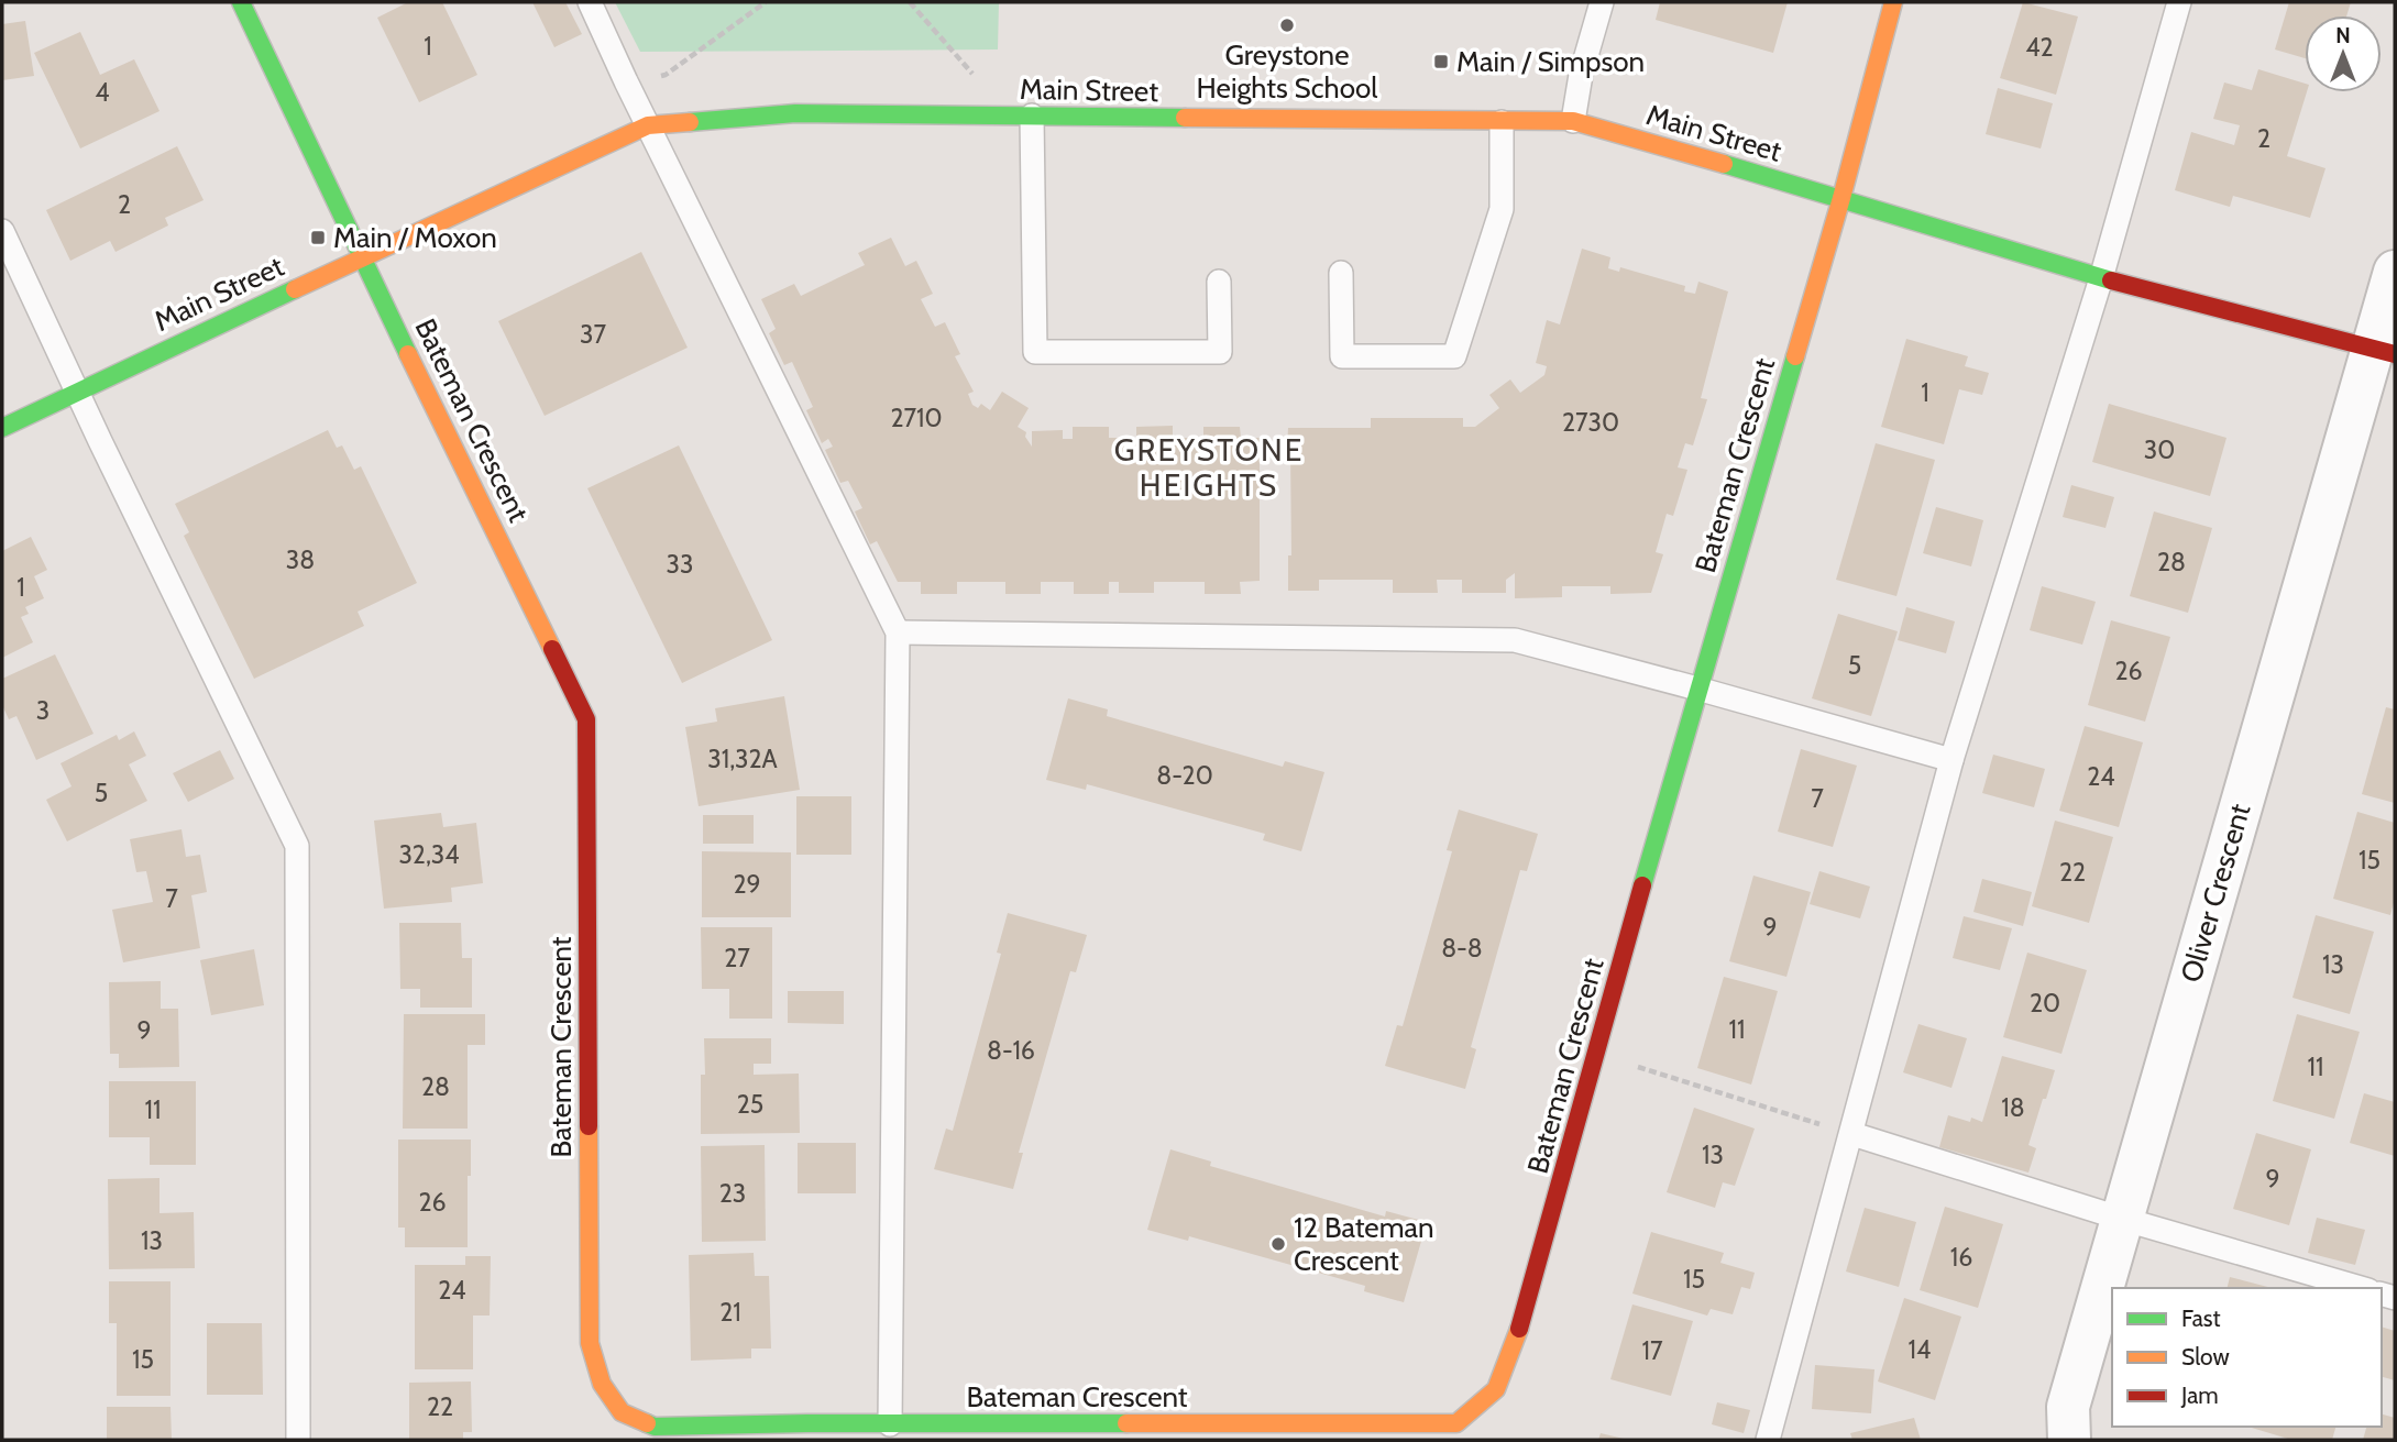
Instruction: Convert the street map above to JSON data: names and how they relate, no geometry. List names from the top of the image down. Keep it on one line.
{"streets":{"street":["Main Street","Bateman Crescent","Oliver Crescent"]},"crossings":[["Main Street","Bateman Crescent"],["Main Street","Oliver Crescent"]],"districts":["GREYSTONE HEIGHTS"],"places":{"other":["Greystone Heights School","12 Bateman Crescent"],"transit":["Main / Simpson","Main / Moxon"]},"house_numbers":["1","42","4","2","2","37","1","2710","2730","30","38","28","33","1","5","26","3","31,32A","8-20","24","5","7","32,34","15","22","29","7","9","8-8","27","13","20","11","9","8-16","11","28","25","18","11","13","9","23","26","13","16","15","24","21","14","17","15","22"],"legend":["Fast","Slow","Jam"],"north":"top"}
